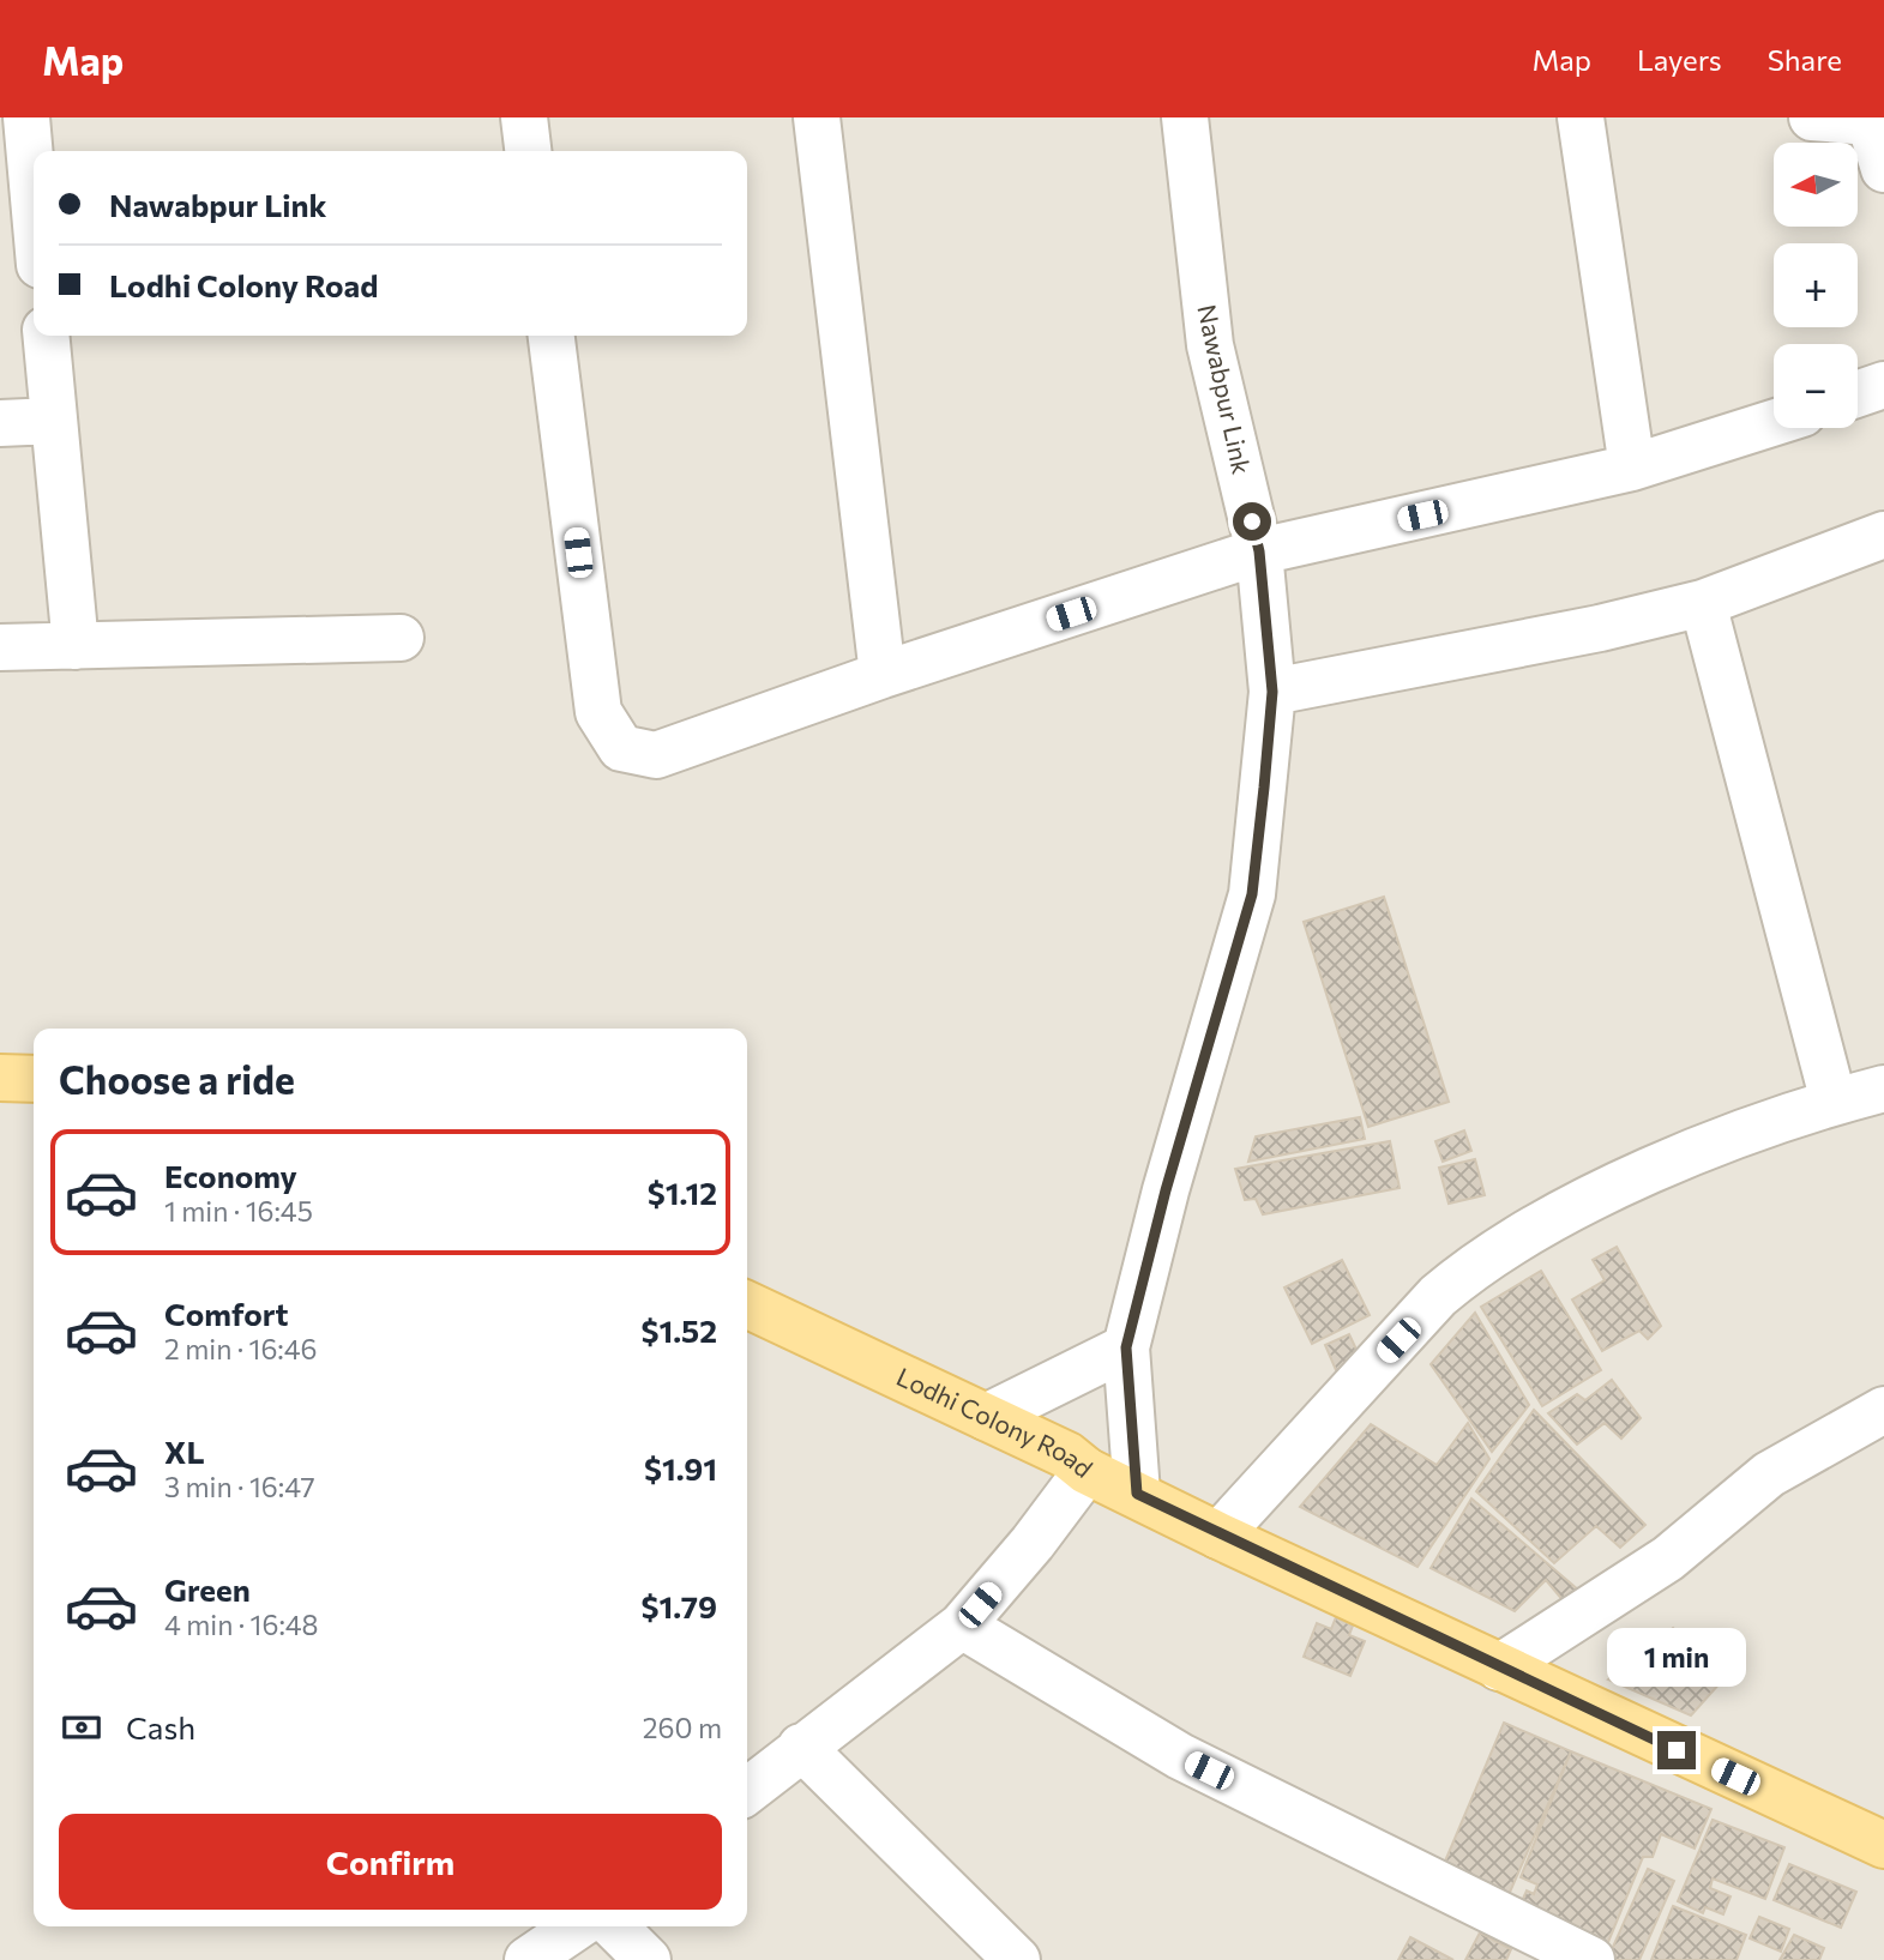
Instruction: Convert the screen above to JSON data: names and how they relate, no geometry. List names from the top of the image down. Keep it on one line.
{"streets":{"main road":["Lodhi Colony Road"],"street":["Nawabpur Link"]},"crossings":[["Nawabpur Link","Lodhi Colony Road"]],"north":"left","page":{"header":"Map","nav":["Map","Layers","Share"],"map_buttons":["+","−"],"banner":["Nawabpur Link","Lodhi Colony Road"],"heading":"Choose a ride","list":[{"name":"Economy","note":"1 min · 16:45","value":"$1.12"},{"name":"Comfort","note":"2 min · 16:46","value":"$1.52"},{"name":"XL","note":"3 min · 16:47","value":"$1.91"},{"name":"Green","note":"4 min · 16:48","value":"$1.79"}],"bubble":"1 min","pay":["Cash","260 m"],"buttons":"Confirm"}}
